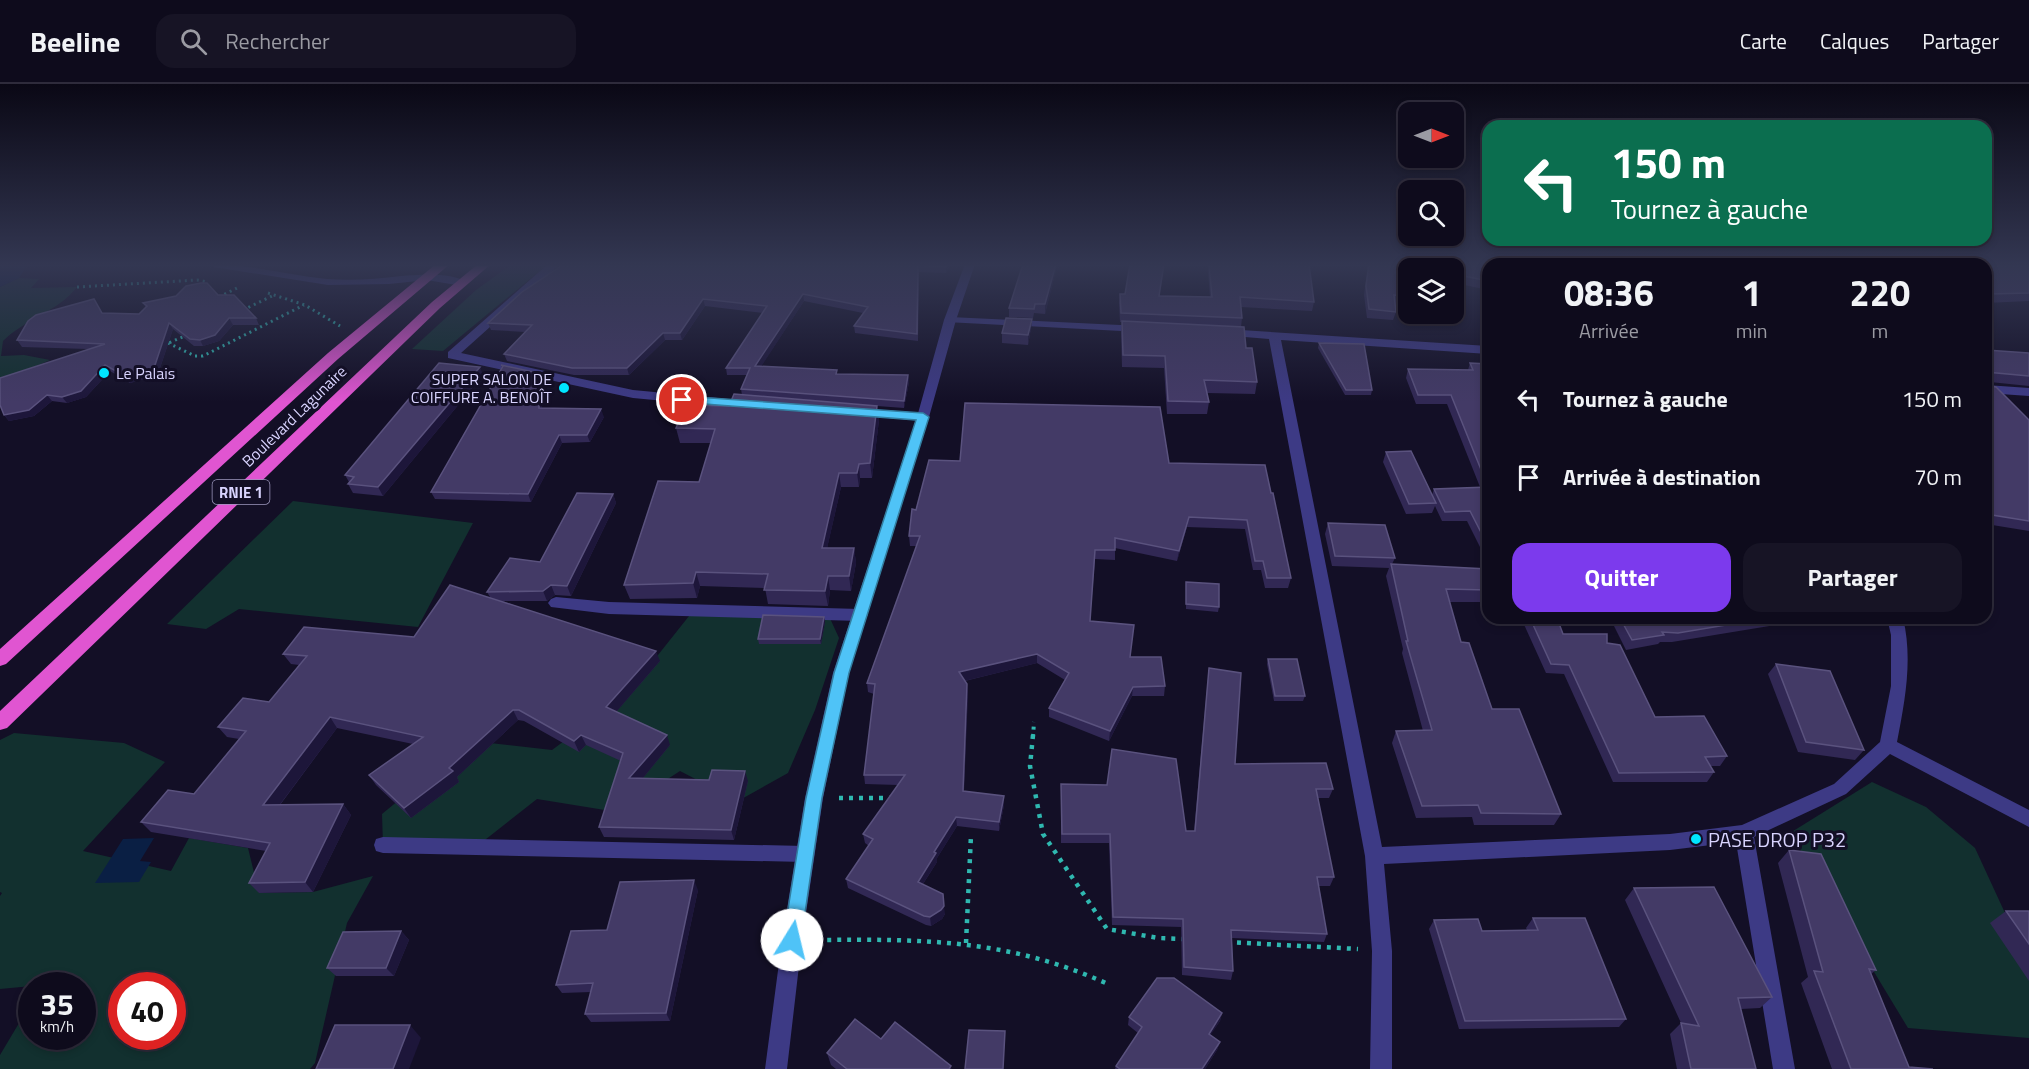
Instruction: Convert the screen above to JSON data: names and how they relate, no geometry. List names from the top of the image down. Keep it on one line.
{"streets":{"highway":["Boulevard Lagunaire","RNIE 1"]},"places":["Le Palais","SUPER SALON DE COIFFURE A. BENOÎT","PASE DROP P32"],"north":"right","page":{"header":"Beeline","search":"Rechercher","nav":["Carte","Calques","Partager"],"turn":["150 m","Tournez à gauche"],"eta":["08:36","Arrivée","1","min","220","m"],"list":[{"name":"Tournez à gauche","value":"150 m"},{"name":"Arrivée à destination","value":"70 m"}],"buttons":["Quitter","Partager"],"speed":"35 km/h","limit":"40"}}
